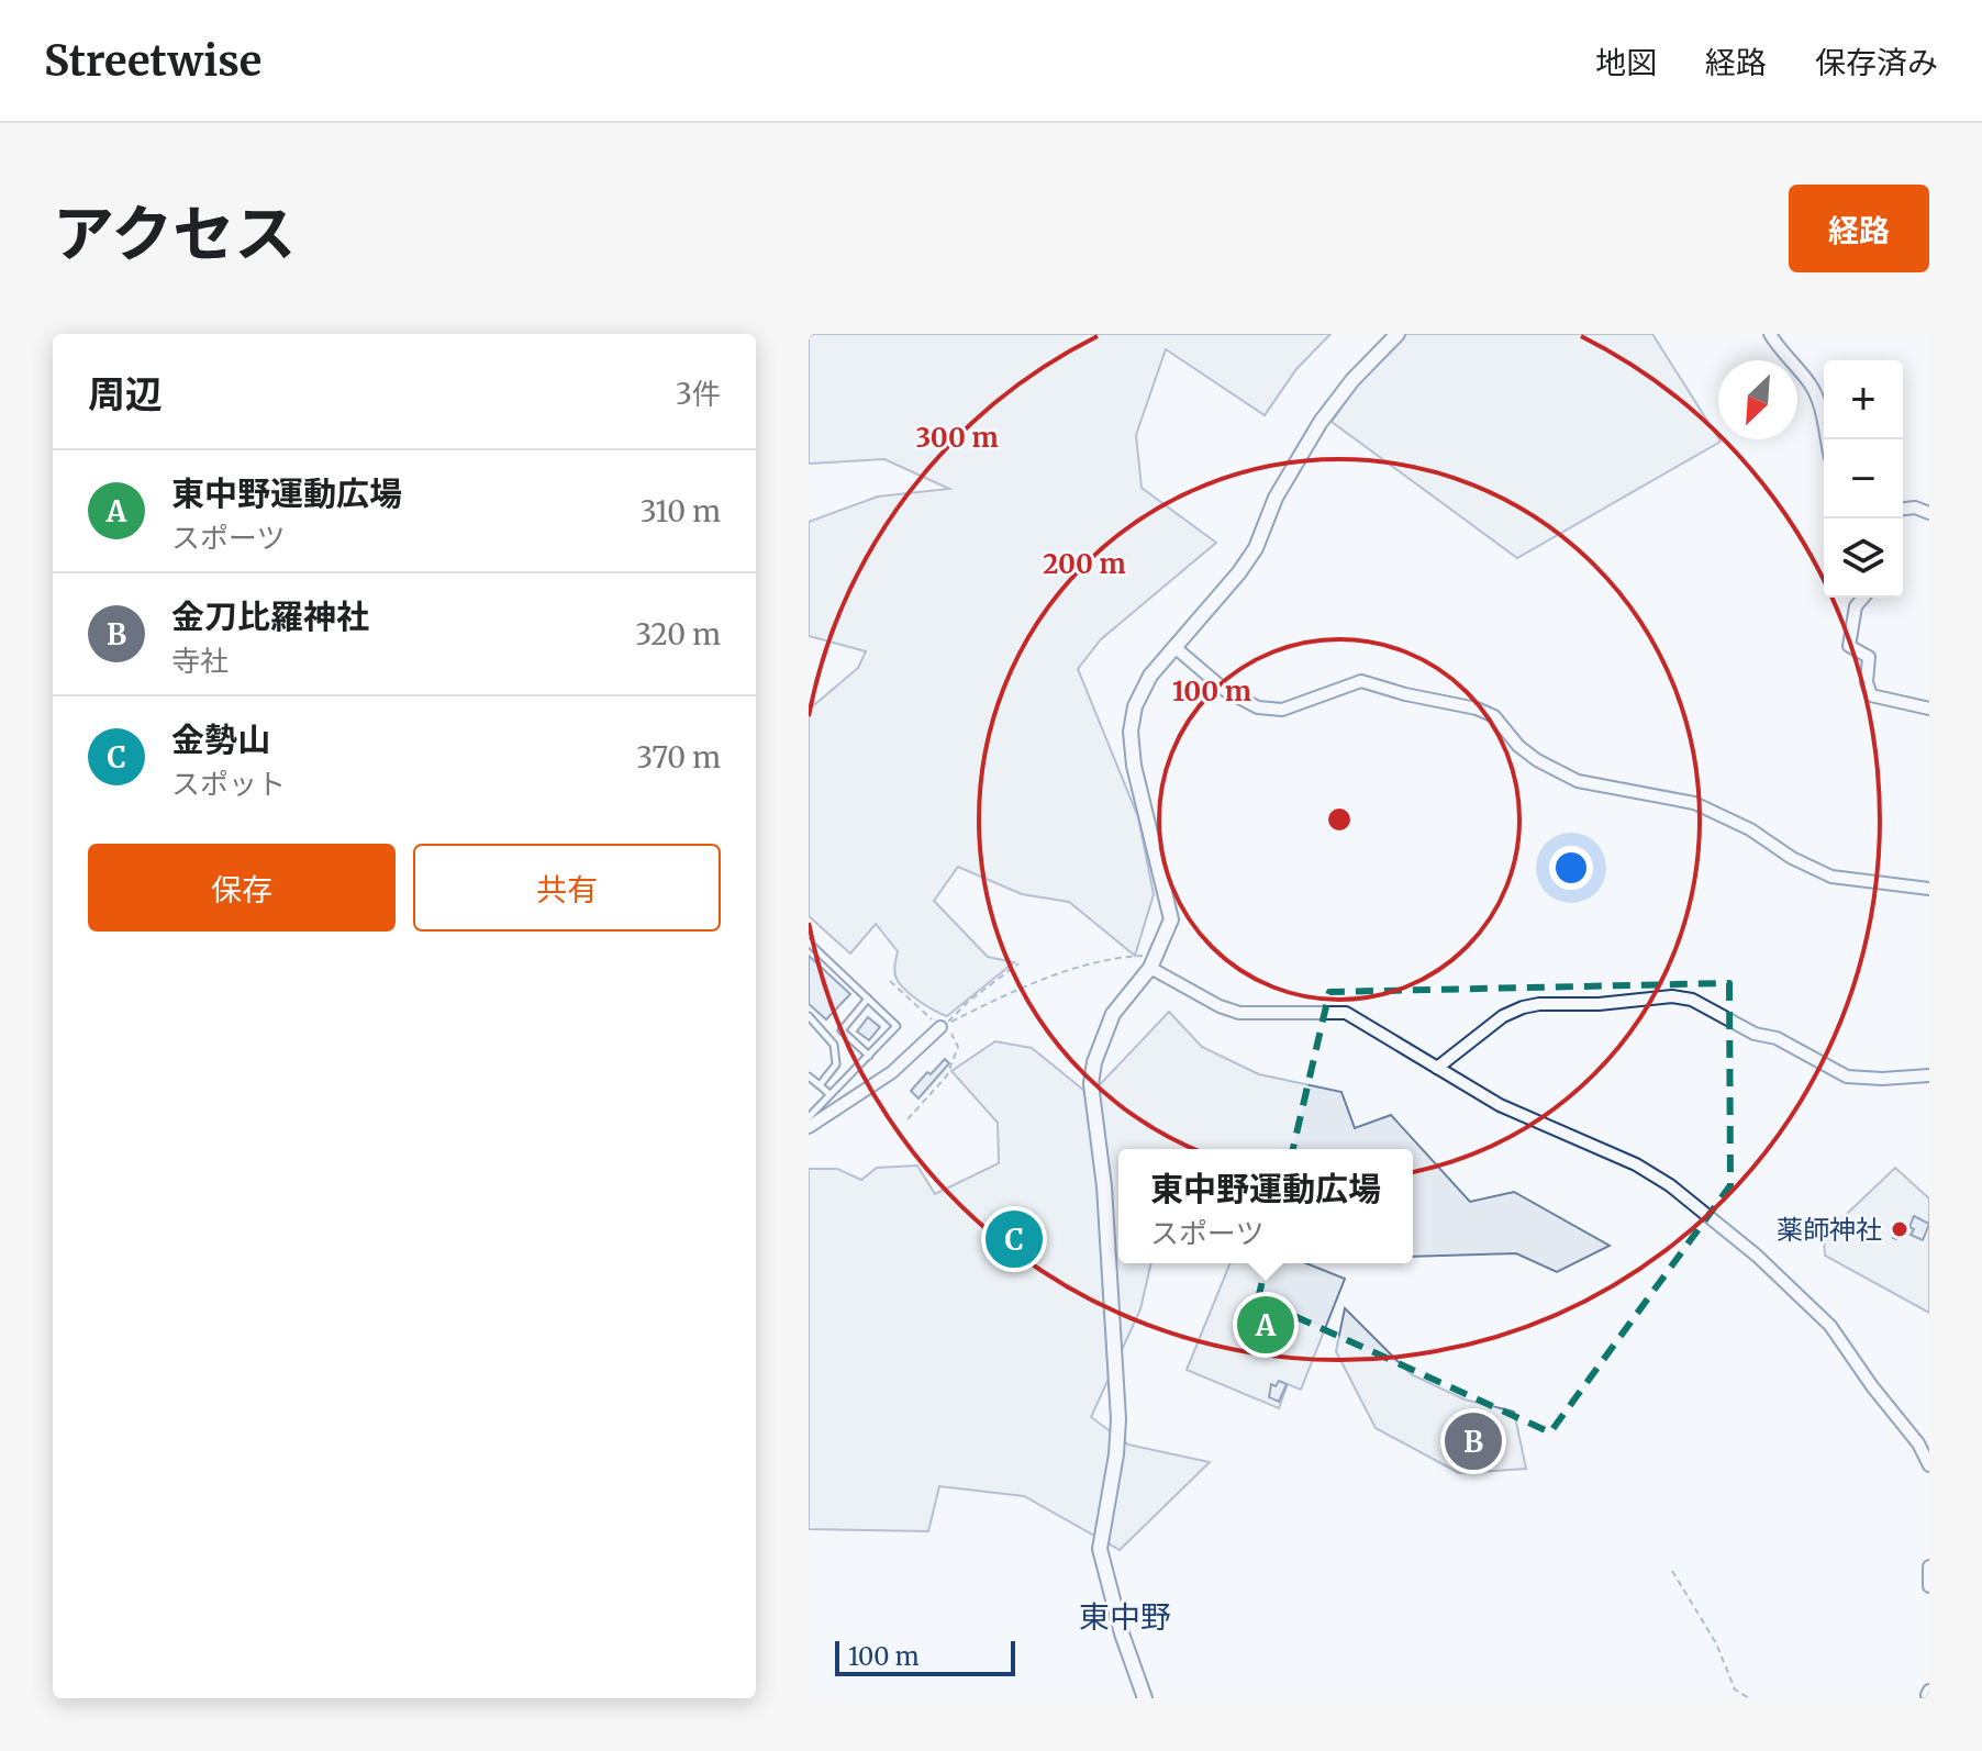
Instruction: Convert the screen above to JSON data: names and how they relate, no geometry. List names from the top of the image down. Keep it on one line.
{"districts":["東中野"],"places":["薬師神社"],"scale_bar":"100 m","north":"bottom left","page":{"header":"Streetwise","nav":["地図","経路","保存済み"],"title":"アクセス","buttons":["経路",["保存","共有"]],"heading":["周辺","3件"],"map_buttons":["+","−"],"list":[{"mark":"A","name":"東中野運動広場","note":"スポーツ","value":"310 m"},{"mark":"B","name":"金刀比羅神社","note":"寺社","value":"320 m"},{"mark":"C","name":"金勢山","note":"スポット","value":"370 m"}],"popup":["東中野運動広場","スポーツ"],"pins":["C","A","B"],"scale":"100 m"},"rings":["300 m","200 m","100 m"]}
